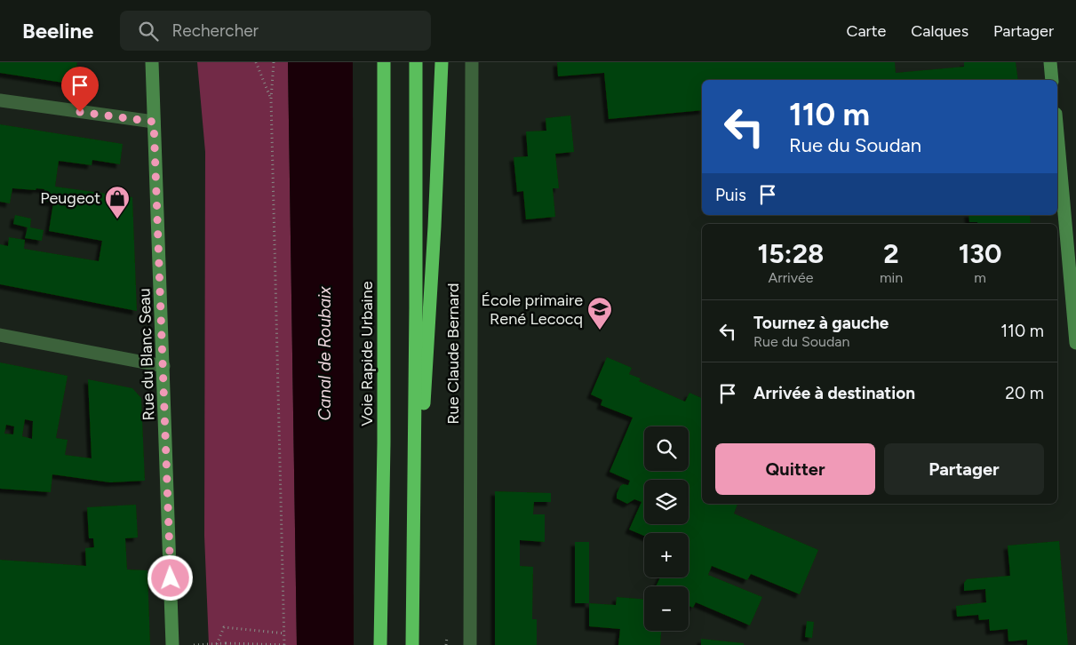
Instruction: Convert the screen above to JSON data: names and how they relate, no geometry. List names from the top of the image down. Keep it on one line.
{"streets":{"highway":["Voie Rapide Urbaine"],"street":["Rue Claude Bernard","Rue du Blanc Seau"]},"water":["Canal de Roubaix"],"places":{"shop":["Peugeot"],"school or university":["École primaire René Lecocq"]},"page":{"header":"Beeline","search":"Rechercher","nav":["Carte","Calques","Partager"],"turn":["110 m","Rue du Soudan"],"then":"Puis","eta":["15:28","Arrivée","2","min","130","m"],"list":[{"name":"Tournez à gauche","note":"Rue du Soudan","value":"110 m"},{"name":"Arrivée à destination","value":"20 m"}],"map_buttons":["+","−"],"buttons":["Quitter","Partager"]}}
